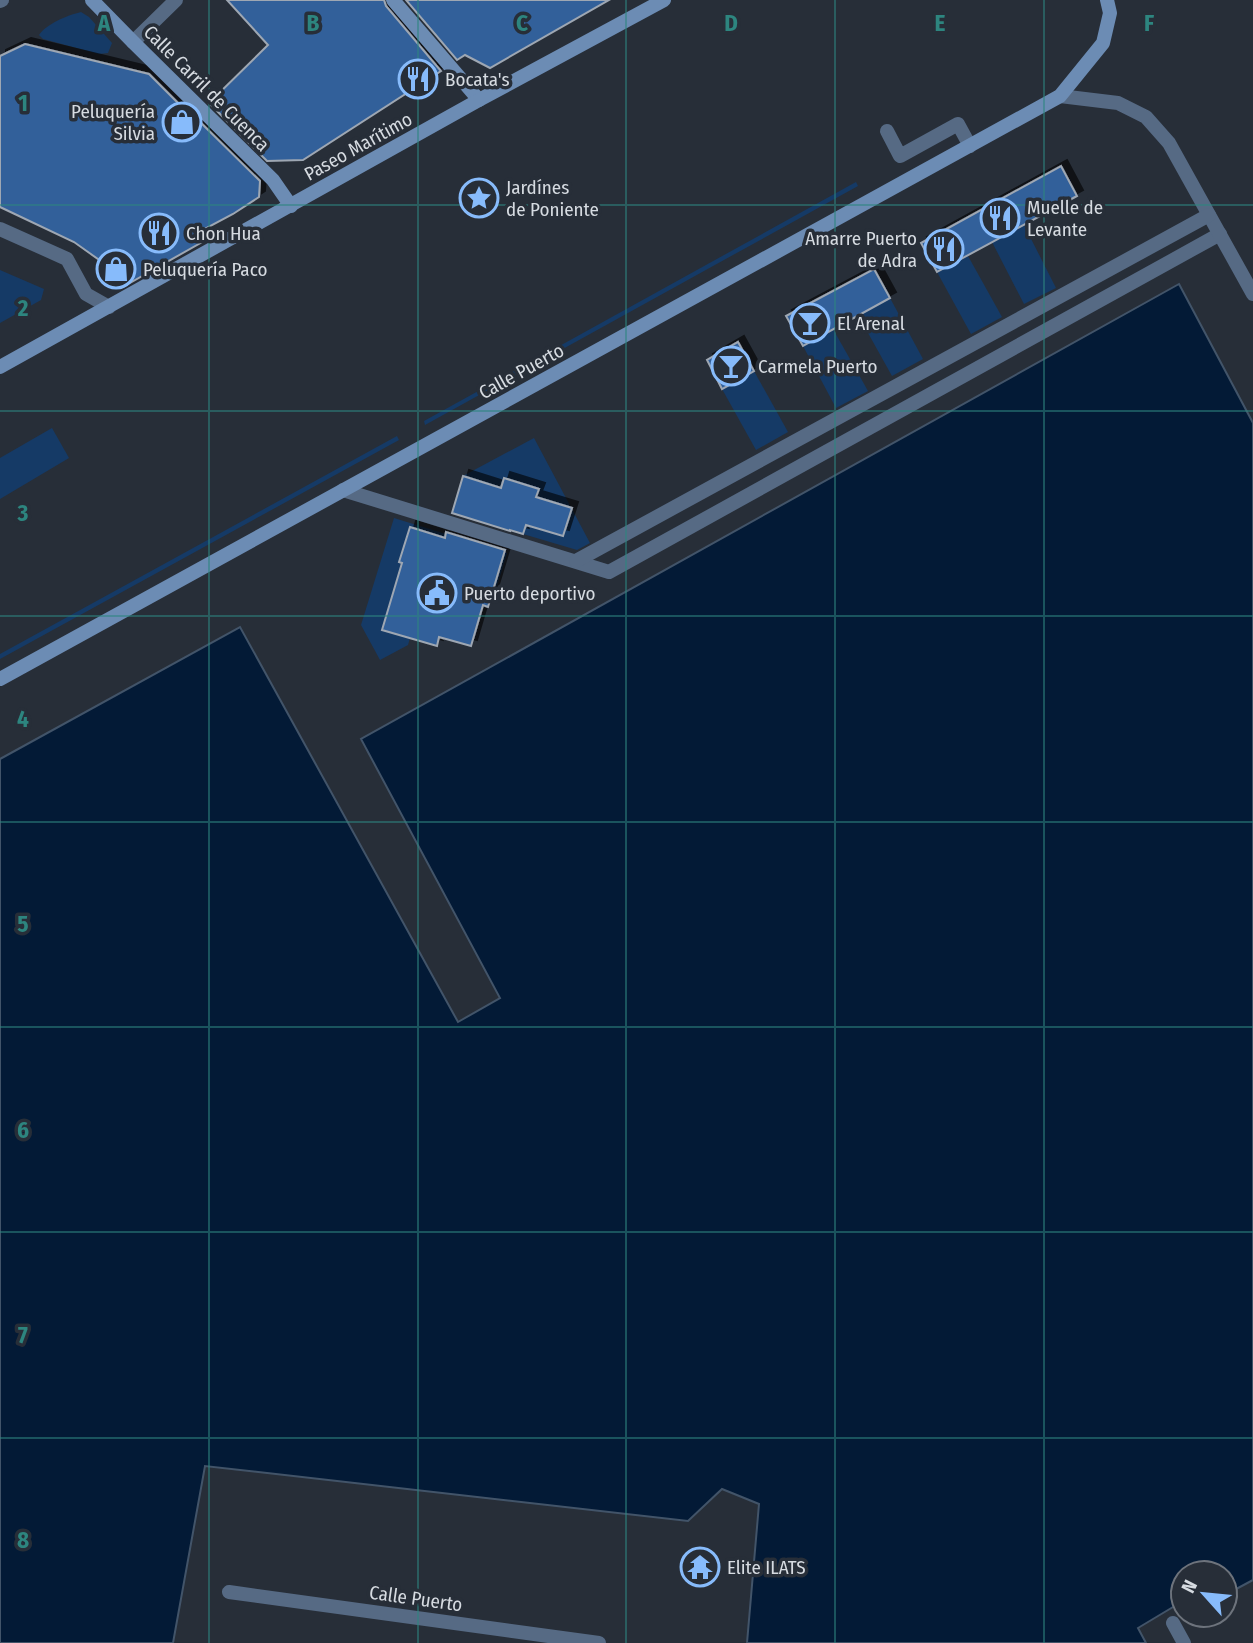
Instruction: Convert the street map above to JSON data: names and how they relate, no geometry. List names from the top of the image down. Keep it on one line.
{"streets":{"street":["Calle Carril de Cuenca","Paseo Marítimo","Calle Puerto"]},"crossings":[["Calle Carril de Cuenca","Paseo Marítimo"]],"places":{"restaurant":["Bocata's","Muelle de Levante","Chon Hua","Amarre Puerto de Adra"],"shop":["Peluquería Silvia","Peluquería Paco"],"place":["Jardínes de Poniente"],"bar":["El Arenal","Carmela Puerto"],"public building":["Puerto deportivo"],"temple":["Elite ILATS"]},"north":"top left","grid":{"columns":["A","B","C","D","E","F"],"rows":["1","2","3","4","5","6","7","8"]}}
